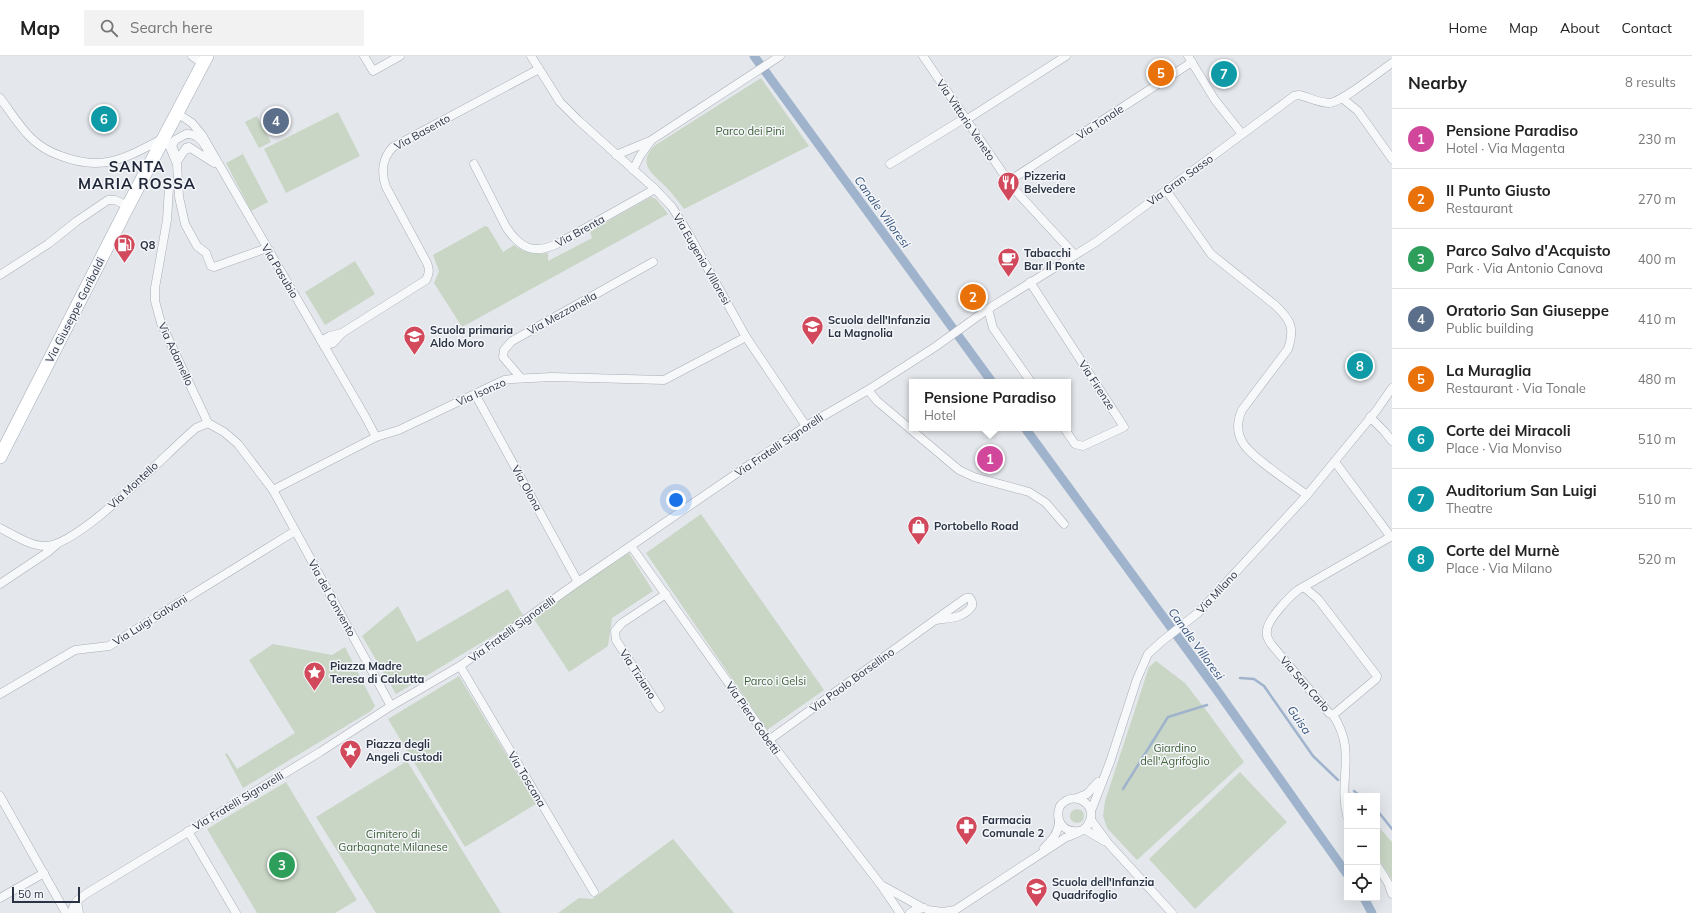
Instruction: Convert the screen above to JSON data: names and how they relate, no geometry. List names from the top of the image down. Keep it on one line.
{"streets":{"main road":["Via Giuseppe Garibaldi"],"street":["Via Vittorio Veneto","Via Tonale","Via Basento","Via Gran Sasso","Via Brenta","Via Eugenio Villoresi","Via Pasubio","Via Mezzanella","Via Adamello","Via Firenze","Via Isonzo","Via Fratelli Signorelli","Via Montello","Via Olona","Via Milano","Via del Convento","Via Luigi Galvani","Via Tiziano","Via Paolo Borsellino","Via San Carlo","Via Piero Gobetti","Via Toscana"]},"crossings":[["Via Vittorio Veneto","Via Tonale"],["Via Vittorio Veneto","Via Gran Sasso"],["Via Basento","Via Eugenio Villoresi"],["Via Basento","Via Pasubio"],["Via Gran Sasso","Via Firenze"],["Via Gran Sasso","Via Fratelli Signorelli"],["Via Brenta","Via Eugenio Villoresi"],["Via Eugenio Villoresi","Via Isonzo"],["Via Eugenio Villoresi","Via Fratelli Signorelli"],["Via Pasubio","Via Giuseppe Garibaldi"],["Via Pasubio","Via Isonzo"],["Via Mezzanella","Via Isonzo"],["Via Adamello","Via Montello"],["Via Isonzo","Via Olona"],["Via Isonzo","Via del Convento"],["Via Fratelli Signorelli","Via Olona"],["Via Fratelli Signorelli","Via del Convento"],["Via Fratelli Signorelli","Via Piero Gobetti"],["Via Fratelli Signorelli","Via Toscana"],["Via del Convento","Via Luigi Galvani"],["Via Tiziano","Via Piero Gobetti"],["Via Paolo Borsellino","Via Piero Gobetti"]],"districts":["SANTA MARIA ROSSA"],"water":["Canale Villoresi","Guisa"],"parks":["Parco dei Pini","Parco i Gelsi","Giardino dell'Agrifoglio","Cimitero di Garbagnate Milanese"],"places":{"restaurant":["Pizzeria Belvedere"],"fuel station":["Q8"],"cafe":["Tabacchi Bar Il Ponte"],"school or university":["Scuola dell'Infanzia La Magnolia","Scuola primaria Aldo Moro","Scuola dell'Infanzia Quadrifoglio"],"shop":["Portobello Road"],"place":["Piazza Madre Teresa di Calcutta","Piazza degli Angeli Custodi"],"pharmacy":["Farmacia Comunale 2"]},"scale_bar":"50 m","page":{"header":"Map","search":"Search here","nav":["Home","Map","About","Contact"],"heading":["Nearby","8 results"],"pins":["5","7","6","4","2","8","1","3"],"list":[{"mark":"1","name":"Pensione Paradiso","note":"Hotel · Via Magenta","value":"230 m"},{"mark":"2","name":"Il Punto Giusto","note":"Restaurant","value":"270 m"},{"mark":"3","name":"Parco Salvo d'Acquisto","note":"Park · Via Antonio Canova","value":"400 m"},{"mark":"4","name":"Oratorio San Giuseppe","note":"Public building","value":"410 m"},{"mark":"5","name":"La Muraglia","note":"Restaurant · Via Tonale","value":"480 m"},{"mark":"6","name":"Corte dei Miracoli","note":"Place · Via Monviso","value":"510 m"},{"mark":"7","name":"Auditorium San Luigi","note":"Theatre","value":"510 m"},{"mark":"8","name":"Corte del Murnè","note":"Place · Via Milano","value":"520 m"}],"popup":["Pensione Paradiso","Hotel"],"map_buttons":["+","−"],"scale":"50 m"}}
